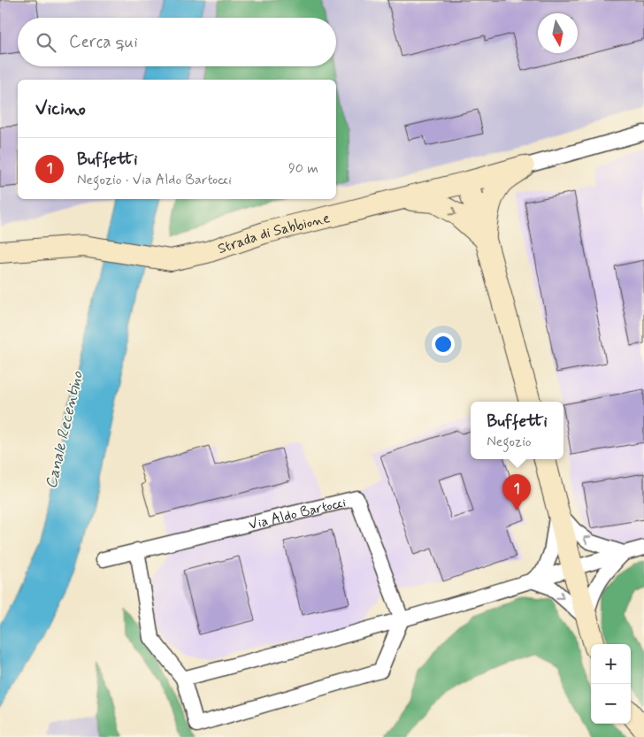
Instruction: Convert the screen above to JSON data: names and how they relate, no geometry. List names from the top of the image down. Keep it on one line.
{"streets":{"main road":["Strada di Sabbione"],"street":["Via Aldo Bartocci"]},"water":["Canale Recentino"],"north":"bottom","page":{"search":"Cerca qui","heading":"Vicino","list":[{"mark":"1","name":"Buffetti","note":"Negozio · Via Aldo Bartocci","value":"90 m"}],"popup":["Buffetti","Negozio"],"pins":"1","map_buttons":["+","−"]}}
